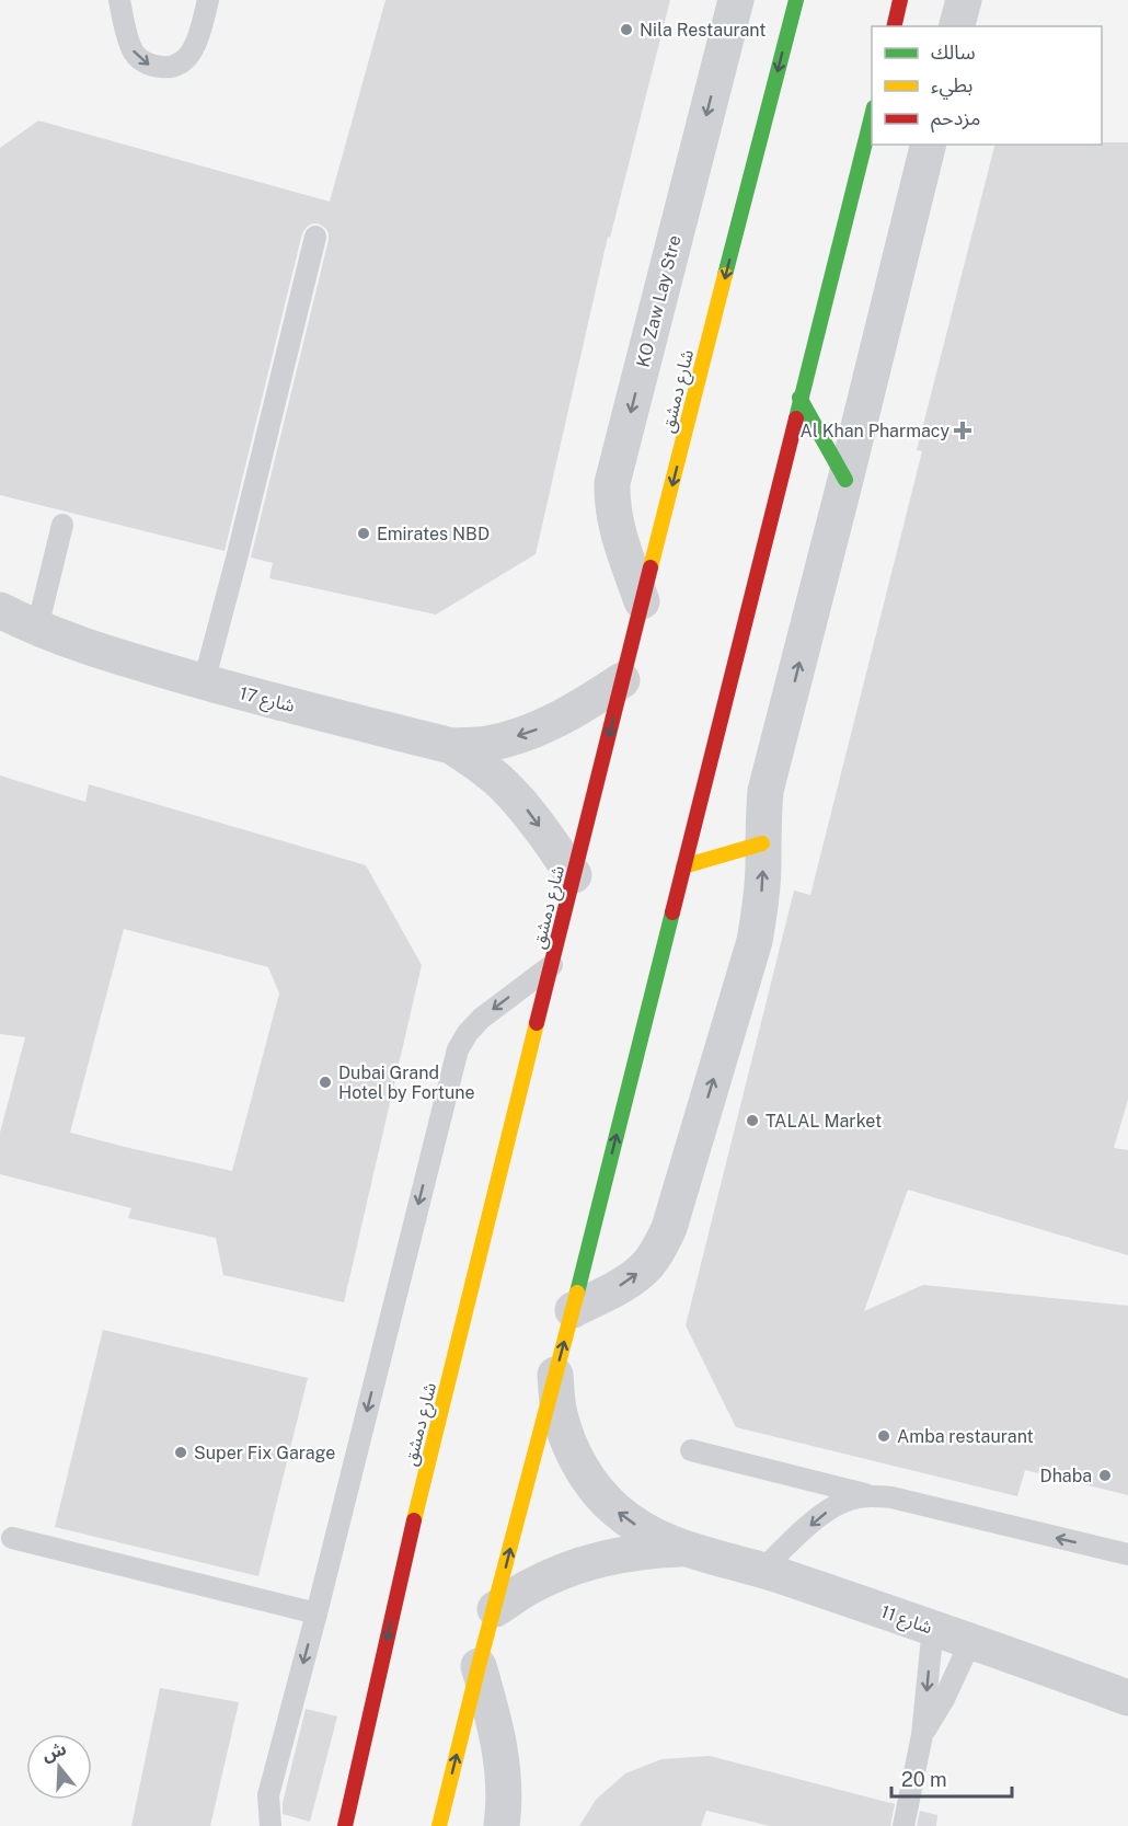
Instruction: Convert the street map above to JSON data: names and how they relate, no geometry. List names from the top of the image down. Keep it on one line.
{"streets":{"main road":["شارع دمشق"],"street":["KO Zaw Lay Stre","شارع 17","شارع 11"]},"crossings":[["KO Zaw Lay Stre","شارع دمشق"],["شارع دمشق","شارع 17"]],"places":{"other":["Nila Restaurant","Emirates NBD","Dubai Grand Hotel by Fortune","TALAL Market","Amba restaurant","Super Fix Garage","Dhaba"],"health":["Al Khan Pharmacy"]},"legend":["سالك","بطيء","مزدحم"],"scale_bar":"20 m","north":"top"}
